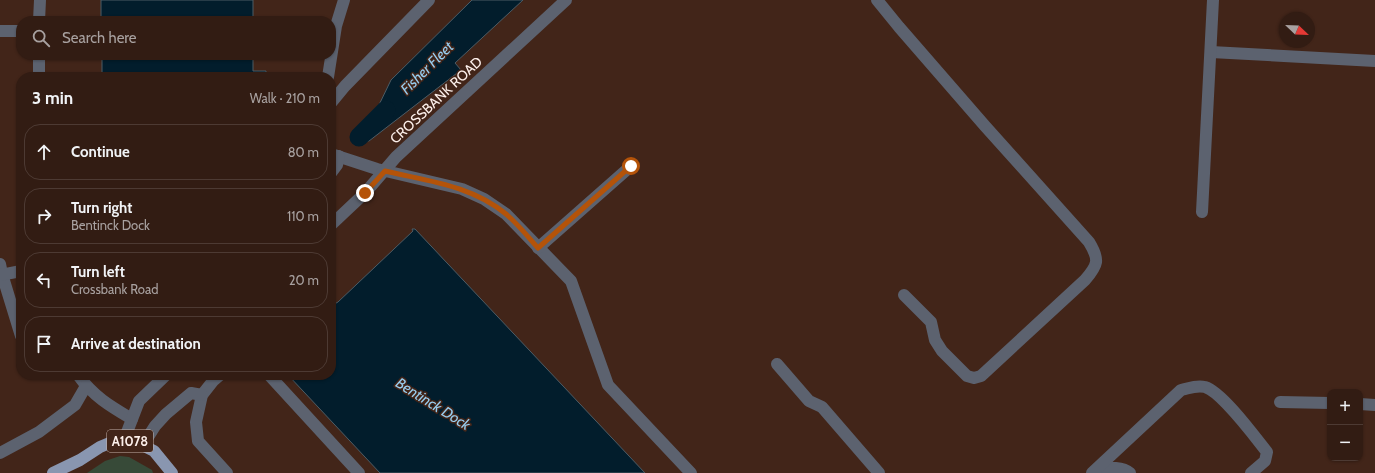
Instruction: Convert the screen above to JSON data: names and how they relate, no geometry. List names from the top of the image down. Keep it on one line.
{"streets":{"main road":["A1078"],"street":["CROSSBANK ROAD"]},"water":["Fisher Fleet","Bentinck Dock"],"north":"bottom right","page":{"search":"Search here","heading":["3 min","Walk · 210 m"],"list":[["Continue","80 m"],["Turn right","Bentinck Dock","110 m"],["Turn left","Crossbank Road","20 m"],"Arrive at destination"],"map_buttons":["+","−"]}}
